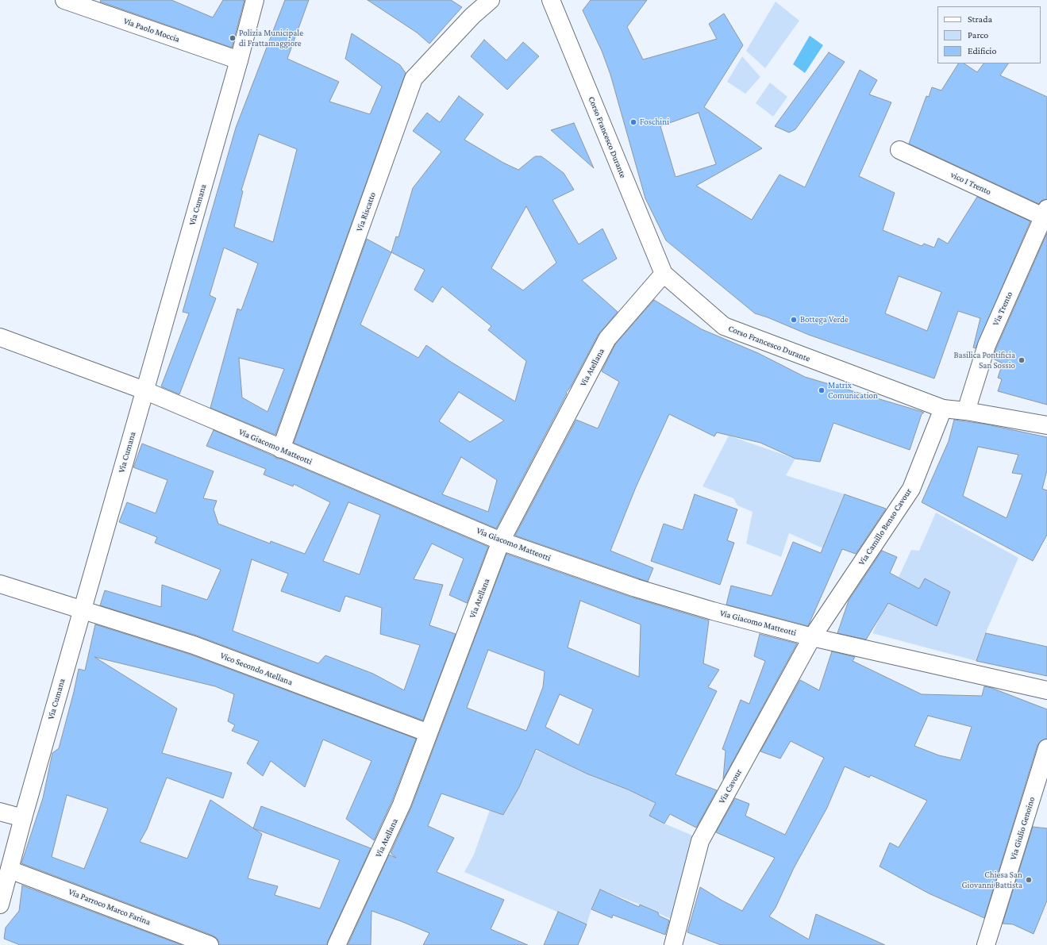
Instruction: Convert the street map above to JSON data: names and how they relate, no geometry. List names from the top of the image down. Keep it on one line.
{"streets":{"street":["Via Paolo Moccia","Corso Francesco Durante","vico I Trento","Via Cumana","Via Riscatto","Via Trento","Via Atellana","Via Giacomo Matteotti","Via Camillo Benso Cavour","Vico Secondo Atellana","Via Cavour","Via Giulio Genoino","Via Parroco Marco Farina"]},"crossings":[["Via Paolo Moccia","Via Cumana"],["Corso Francesco Durante","Via Trento"],["Corso Francesco Durante","Via Atellana"],["Corso Francesco Durante","Via Camillo Benso Cavour"],["vico I Trento","Via Trento"],["Via Cumana","Via Giacomo Matteotti"],["Via Cumana","Vico Secondo Atellana"],["Via Cumana","Via Parroco Marco Farina"],["Via Riscatto","Via Giacomo Matteotti"],["Via Atellana","Via Giacomo Matteotti"],["Via Atellana","Vico Secondo Atellana"],["Via Giacomo Matteotti","Via Camillo Benso Cavour"],["Via Giacomo Matteotti","Via Cavour"],["Via Camillo Benso Cavour","Via Cavour"]],"places":["Polizia Municipale di Frattamaggiore","Foschini","Bottega Verde","Basilica Pontificia San Sossio","Matrix Comunication","Chiesa San Giovanni Battista"],"legend":["Strada","Parco","Edificio"]}
